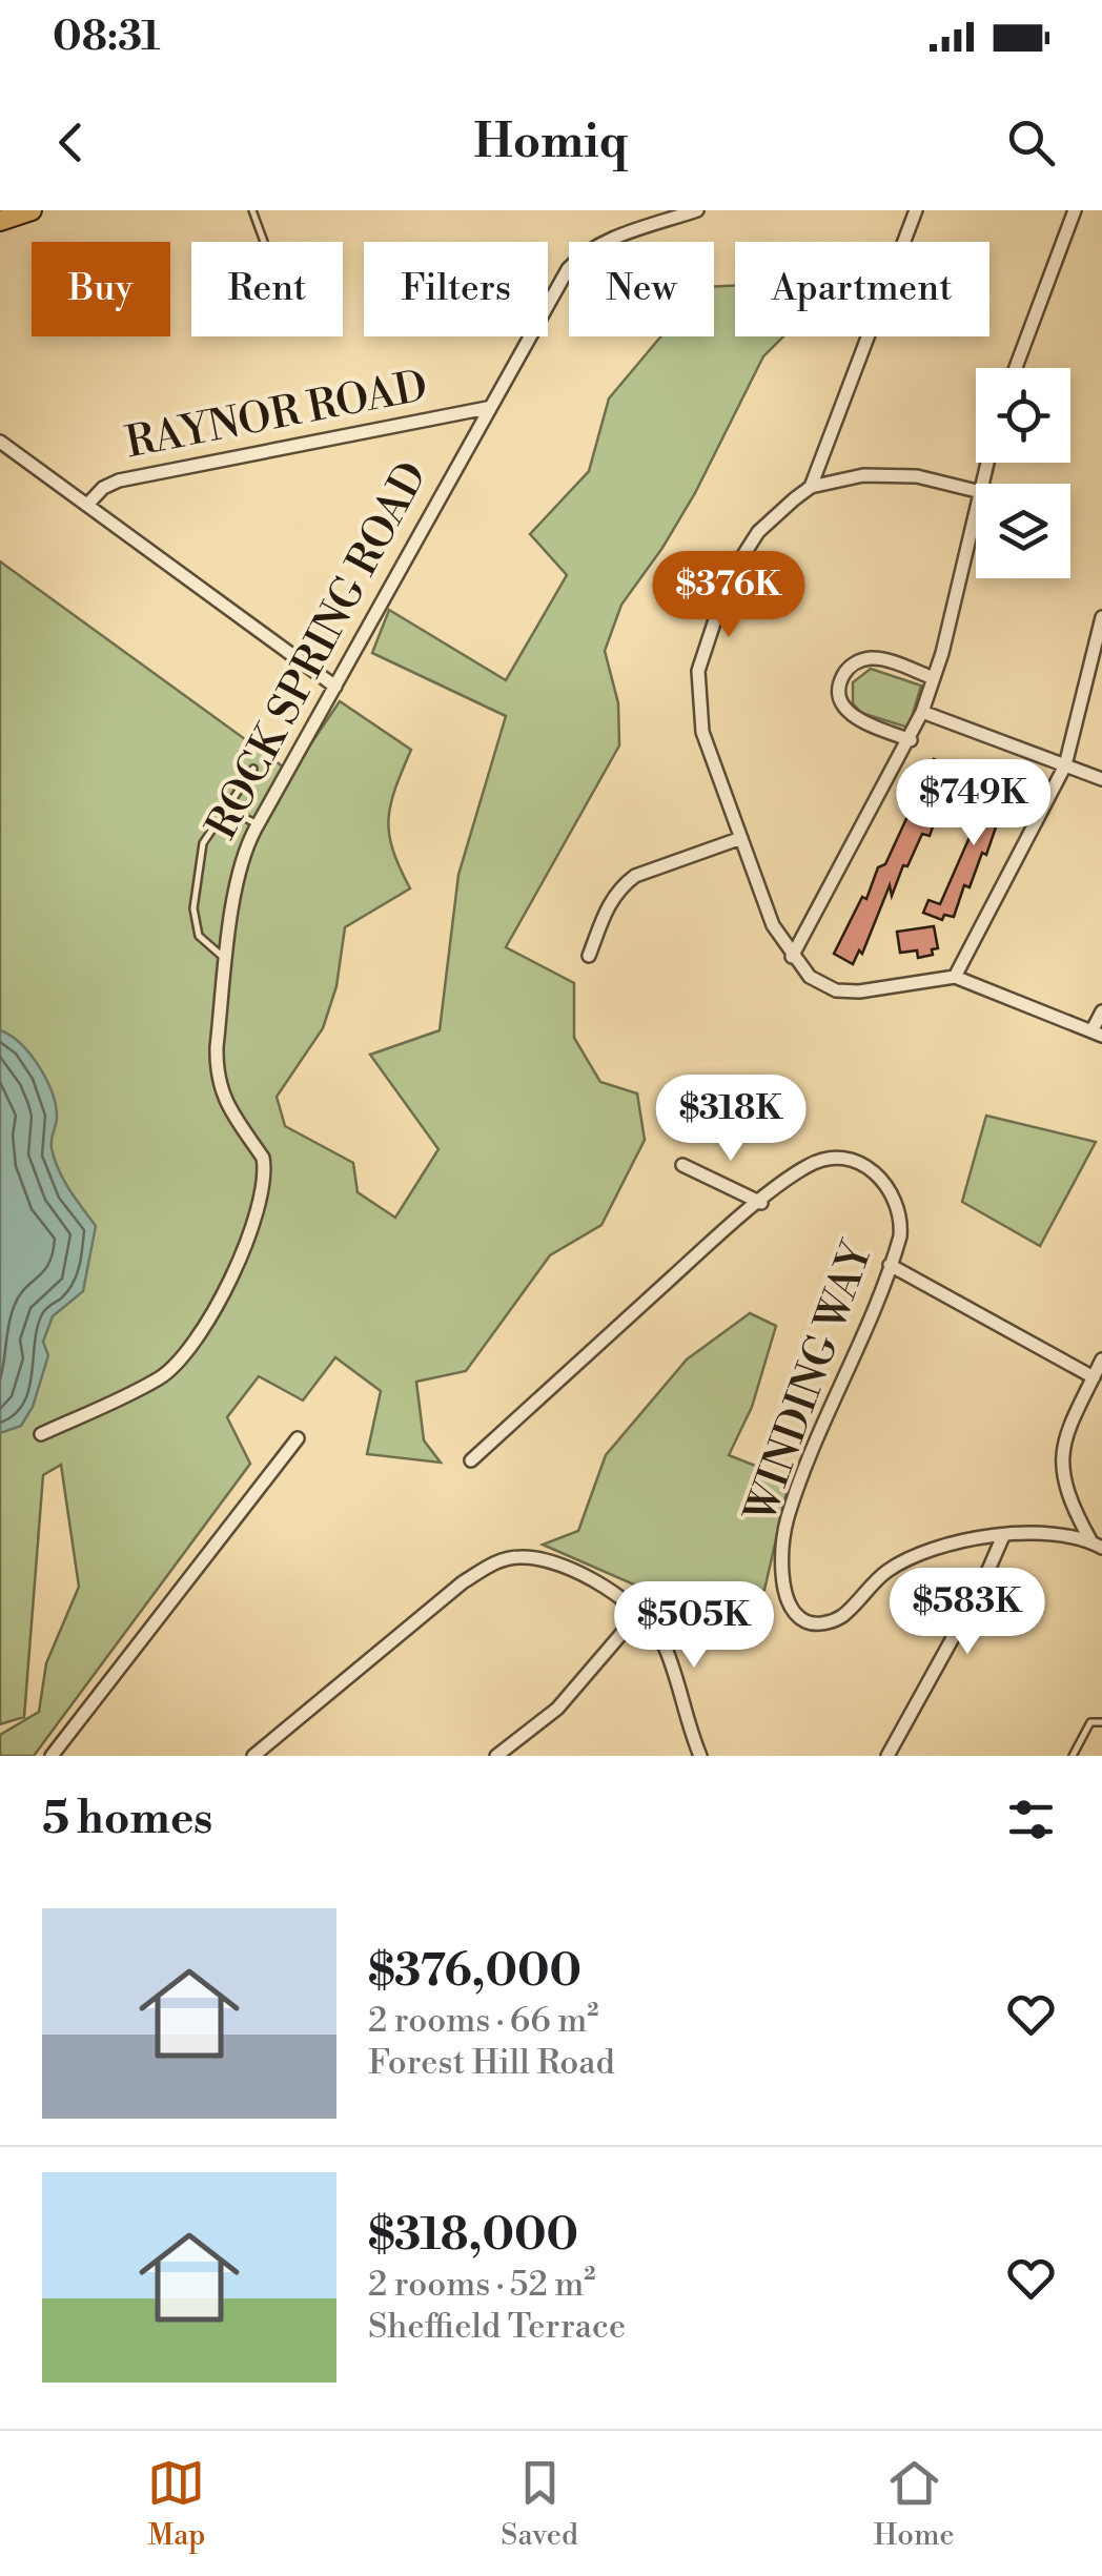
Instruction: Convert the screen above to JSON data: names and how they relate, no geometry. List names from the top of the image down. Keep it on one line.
{"streets":{"street":["RAYNOR ROAD","ROCK SPRING ROAD","WINDING WAY"]},"crossings":[["RAYNOR ROAD","ROCK SPRING ROAD"]],"page":{"status":"08:31","header":"Homiq","chip":["Buy","Rent","Filters","New","Apartment"],"price":["$376K","$749K","$318K","$583K","$505K"],"heading":"5 homes","list":[{"name":"$376,000","note":"2 rooms · 66 m² · Forest Hill Road"},{"name":"$318,000","note":"2 rooms · 52 m² · Sheffield Terrace"}],"tabs":["Map","Saved","Home"]}}
